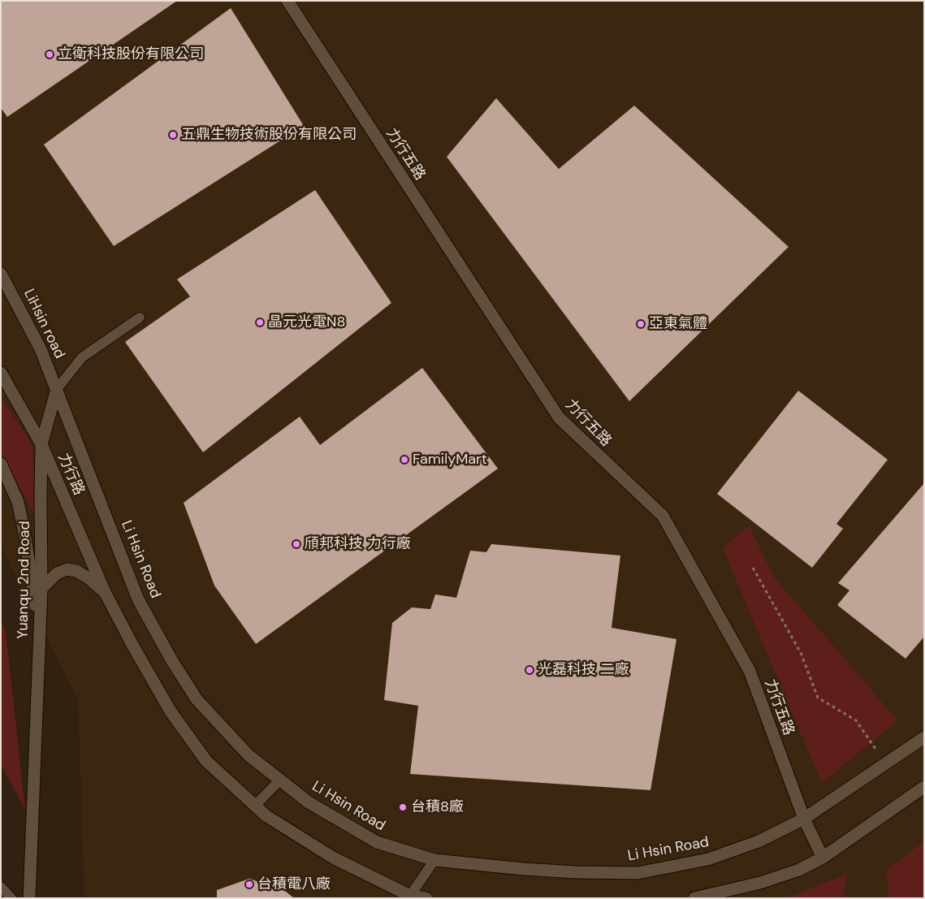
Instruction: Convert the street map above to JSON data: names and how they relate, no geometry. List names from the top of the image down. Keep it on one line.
{"streets":{"street":["力行五路","LiHsin road","力行路","Li Hsin Road","Yuanqu 2nd Road"]},"crossings":[["力行五路","Li Hsin Road"],["LiHsin road","Li Hsin Road"],["LiHsin road","Yuanqu 2nd Road"],["力行路","Yuanqu 2nd Road"],["Li Hsin Road","Yuanqu 2nd Road"]],"places":["立衛科技股份有限公司","五鼎生物技術股份有限公司","晶元光電N8","亞東氣體","FamilyMart","頎邦科技 力行廠","光磊科技 二廠","台積8廠","台積電八廠"]}
